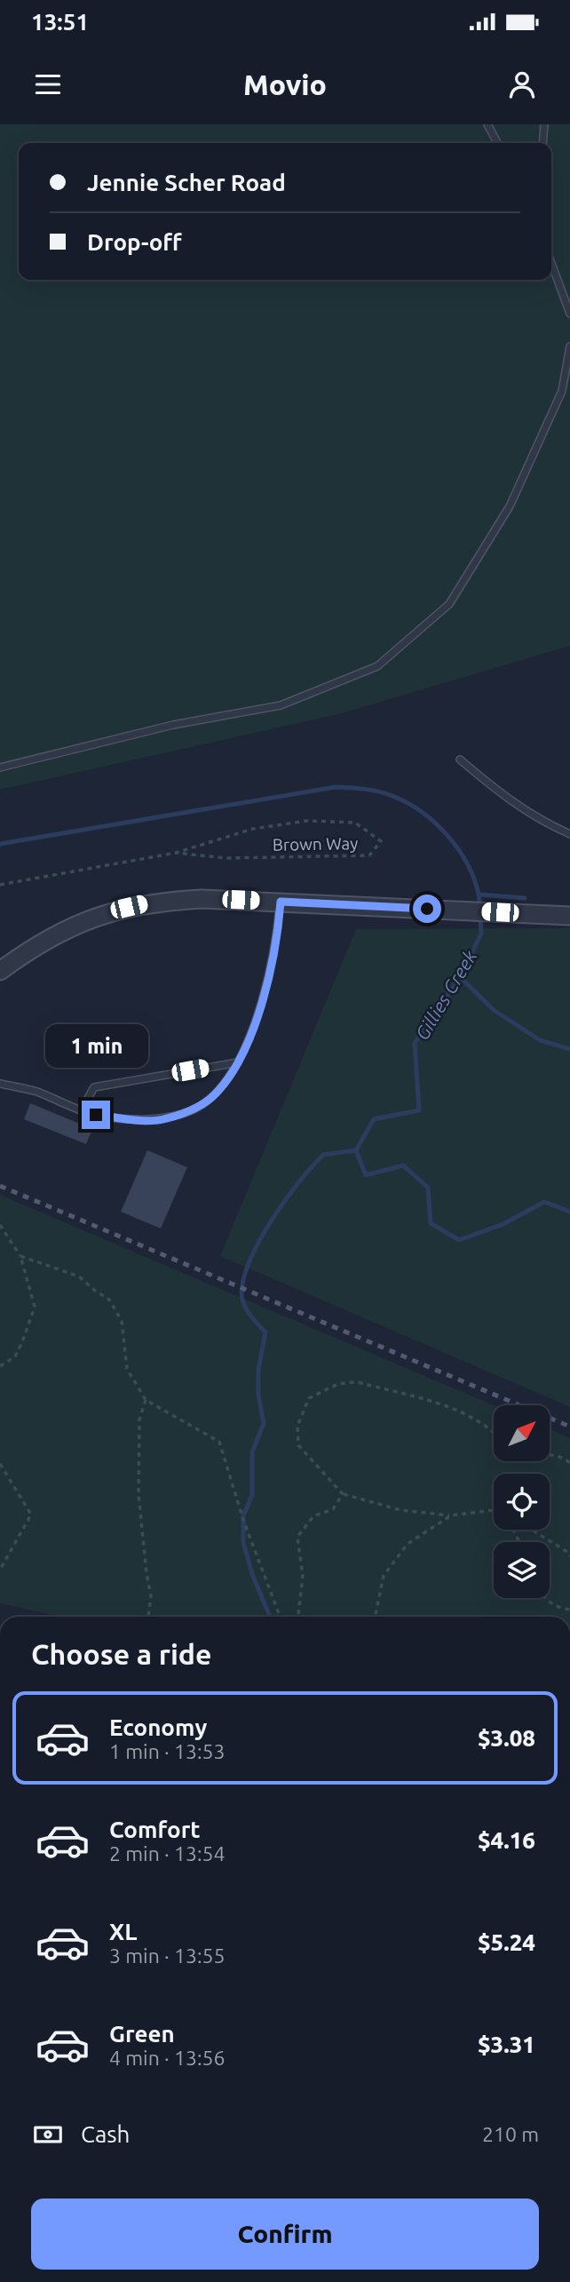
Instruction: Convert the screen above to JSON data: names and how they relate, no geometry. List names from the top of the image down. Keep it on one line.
{"streets":{"path":["Brown Way"]},"water":["Gillies Creek"],"north":"top right","page":{"status":"13:51","header":"Movio","banner":["Jennie Scher Road","Drop-off"],"bubble":"1 min","heading":"Choose a ride","list":[{"name":"Economy","note":"1 min · 13:53","value":"$3.08"},{"name":"Comfort","note":"2 min · 13:54","value":"$4.16"},{"name":"XL","note":"3 min · 13:55","value":"$5.24"},{"name":"Green","note":"4 min · 13:56","value":"$3.31"}],"pay":["Cash","210 m"],"buttons":"Confirm"}}
